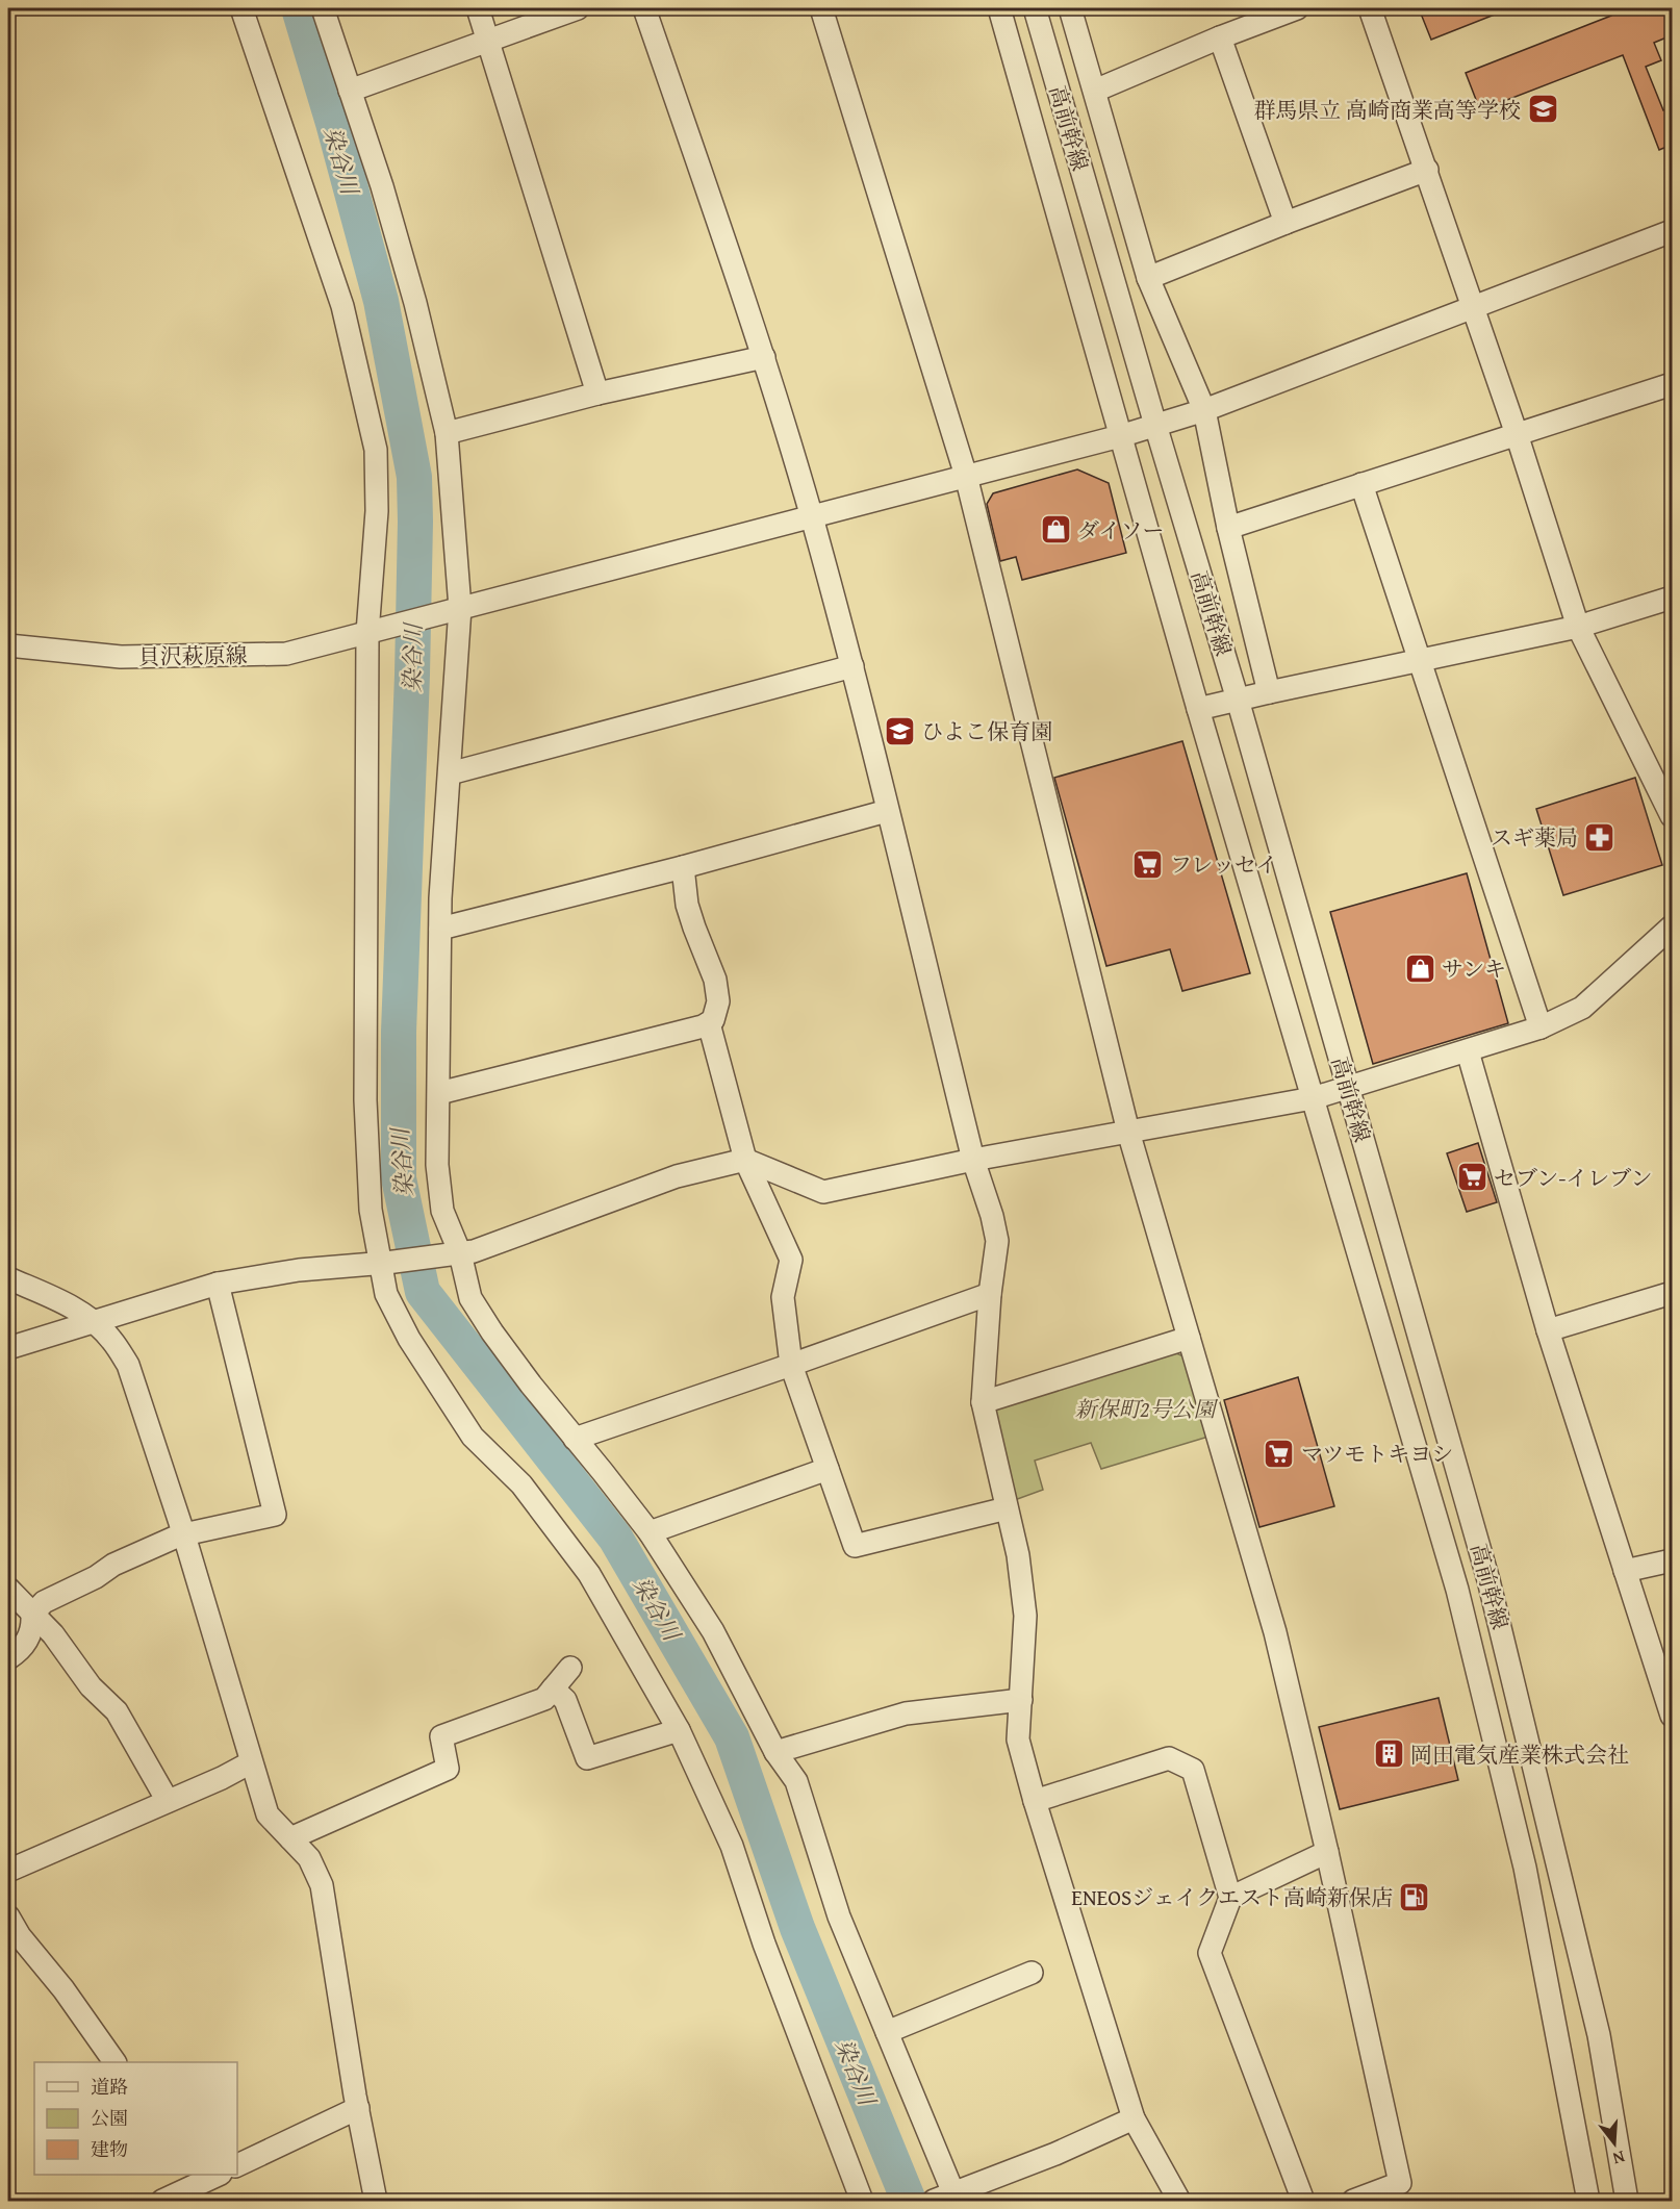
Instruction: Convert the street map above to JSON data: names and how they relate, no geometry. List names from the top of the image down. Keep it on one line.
{"streets":{"street":["高前幹線","貝沢萩原線"]},"crossings":[["高前幹線","貝沢萩原線"]],"water":["染谷川"],"parks":["新保町2号公園"],"places":{"school or university":["群馬県立 高崎商業高等学校","ひよこ保育園"],"shop":["ダイソー","サンキ"],"pharmacy":["スギ薬局"],"supermarket":["フレッセイ","セブン-イレブン","マツモトキヨシ"],"building":["岡田電気産業株式会社"],"fuel station":["ENEOSジェイクエスト高崎新保店"]},"legend":["道路","公園","建物"],"north":"bottom"}
